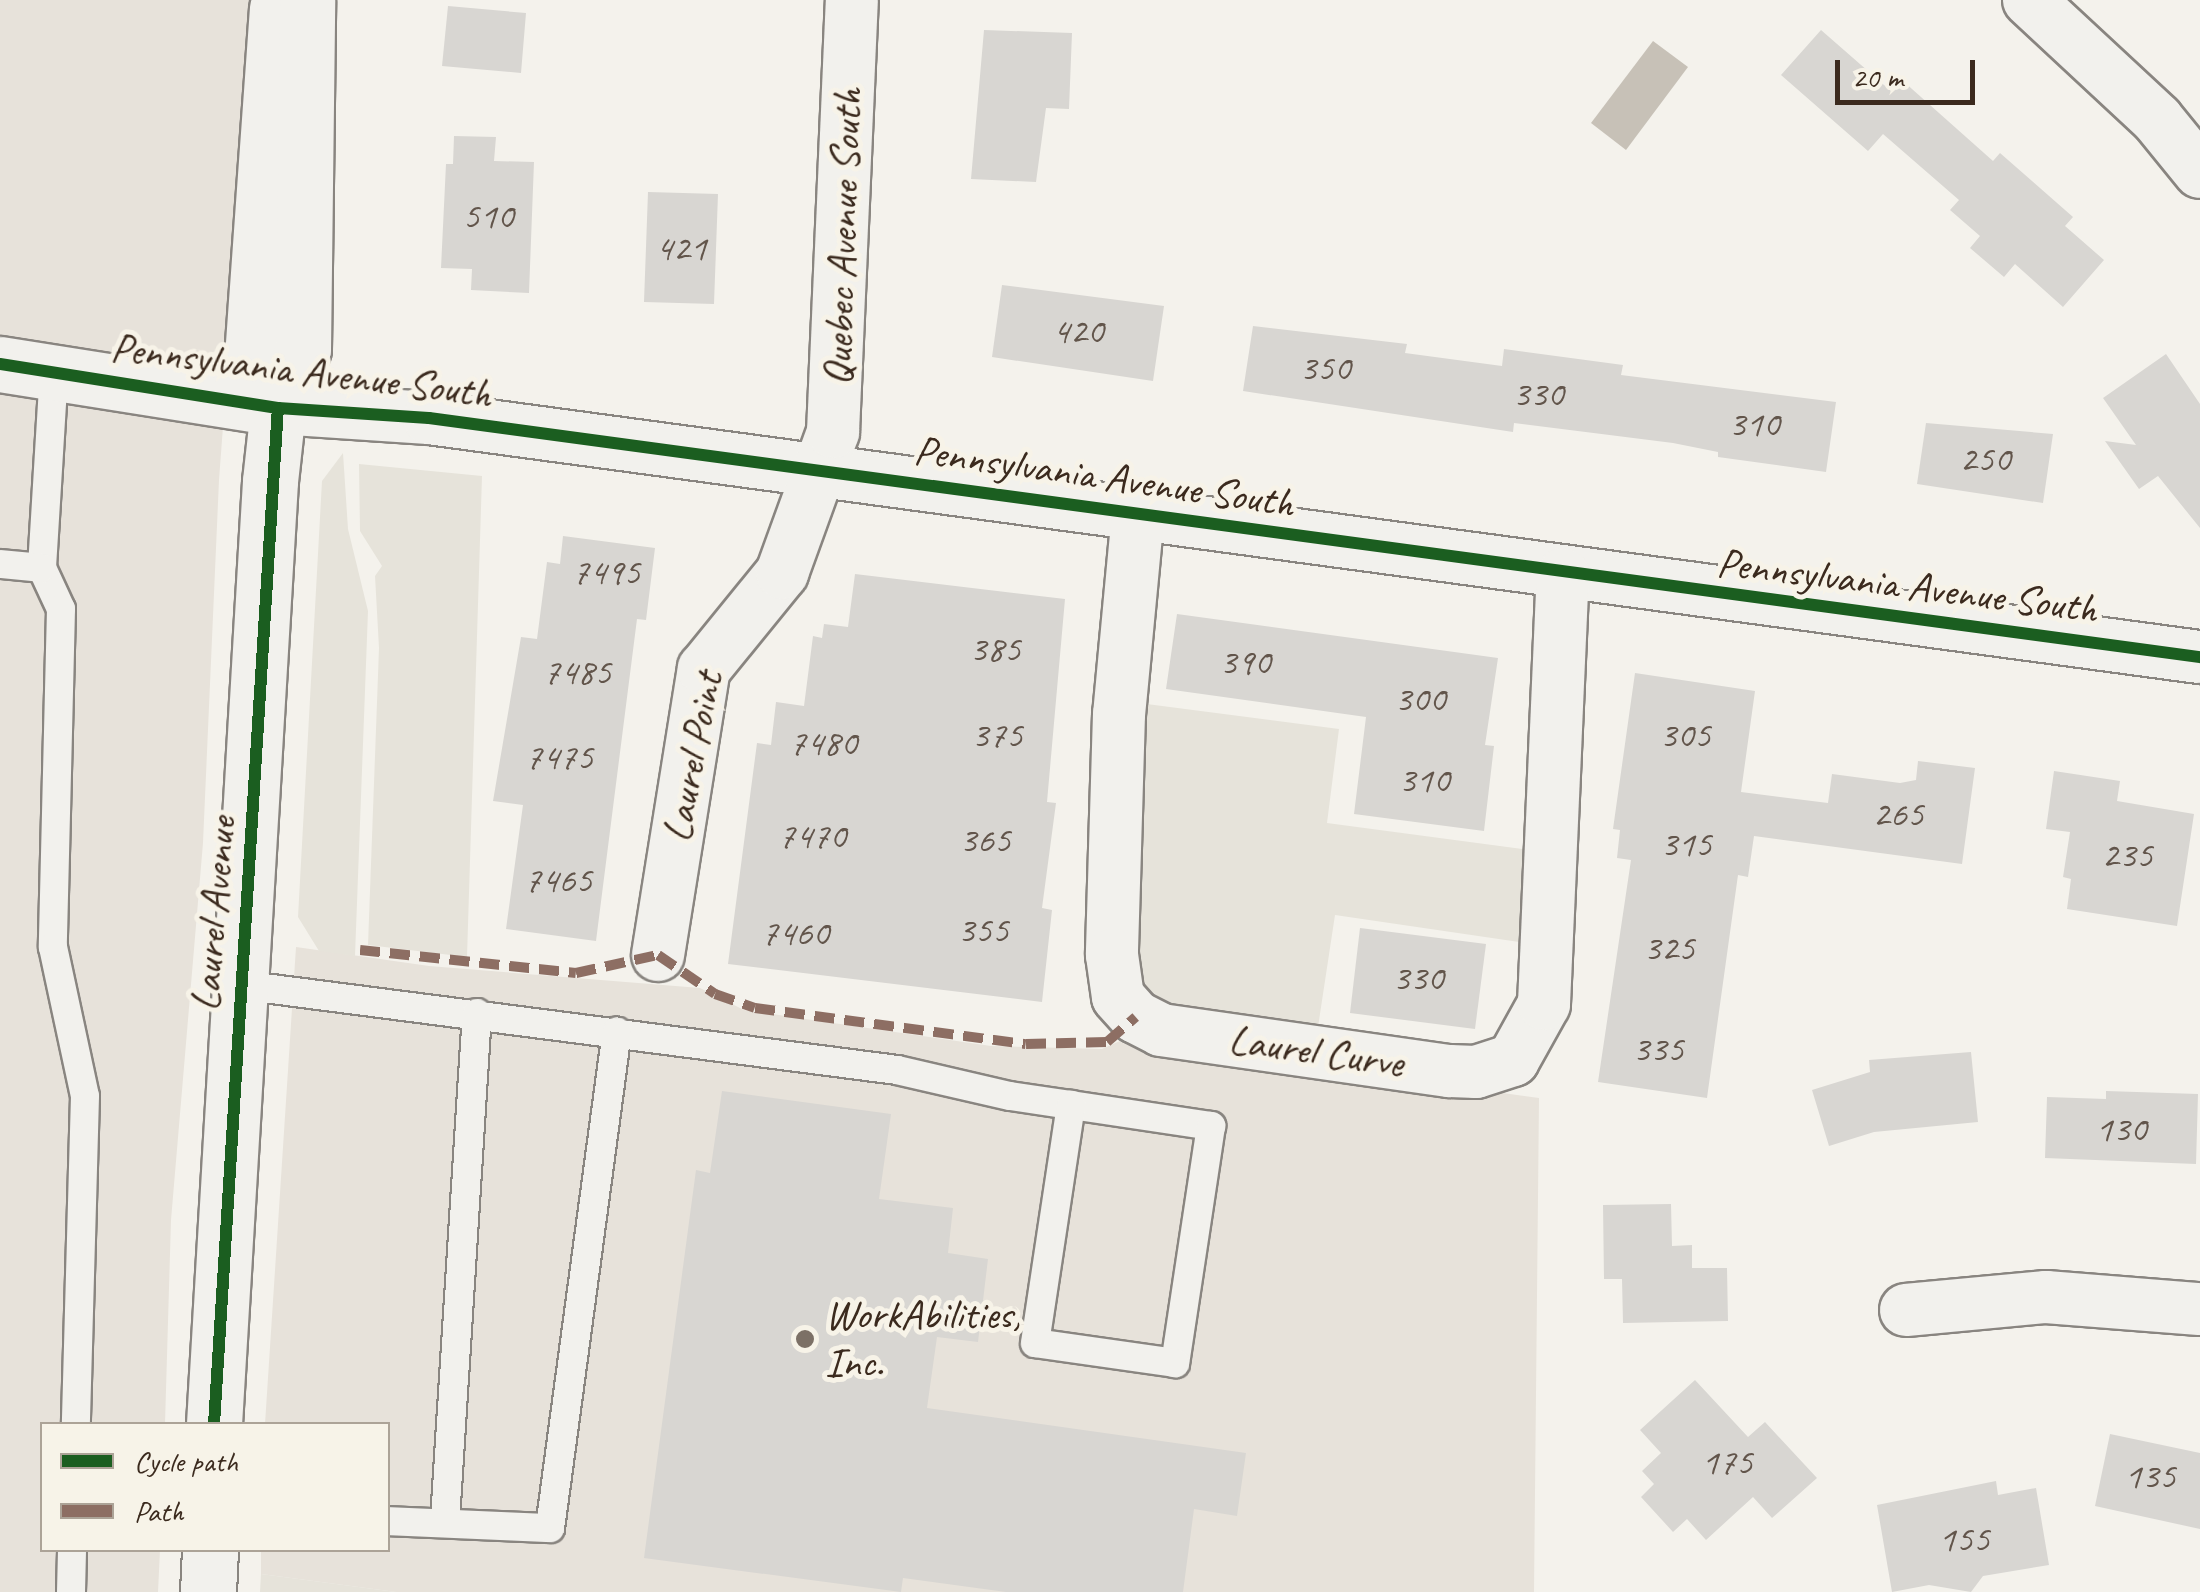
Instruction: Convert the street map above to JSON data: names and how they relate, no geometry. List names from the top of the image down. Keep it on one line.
{"streets":{"street":["Quebec Avenue South","Pennsylvania Avenue South","Laurel Point","Laurel Avenue","Laurel Curve"]},"crossings":[["Quebec Avenue South","Pennsylvania Avenue South"],["Quebec Avenue South","Laurel Point"],["Pennsylvania Avenue South","Laurel Point"],["Pennsylvania Avenue South","Laurel Avenue"],["Pennsylvania Avenue South","Laurel Curve"]],"places":["WorkAbilities, Inc."],"house_numbers":["510","421","420","350","330","310","250","7495","385","390","7485","300","375","305","7480","7475","310","265","7470","365","315","235","7465","355","7460","325","330","335","130","175","135","155"],"legend":["Cycle path","Path"],"scale_bar":"20 m"}
